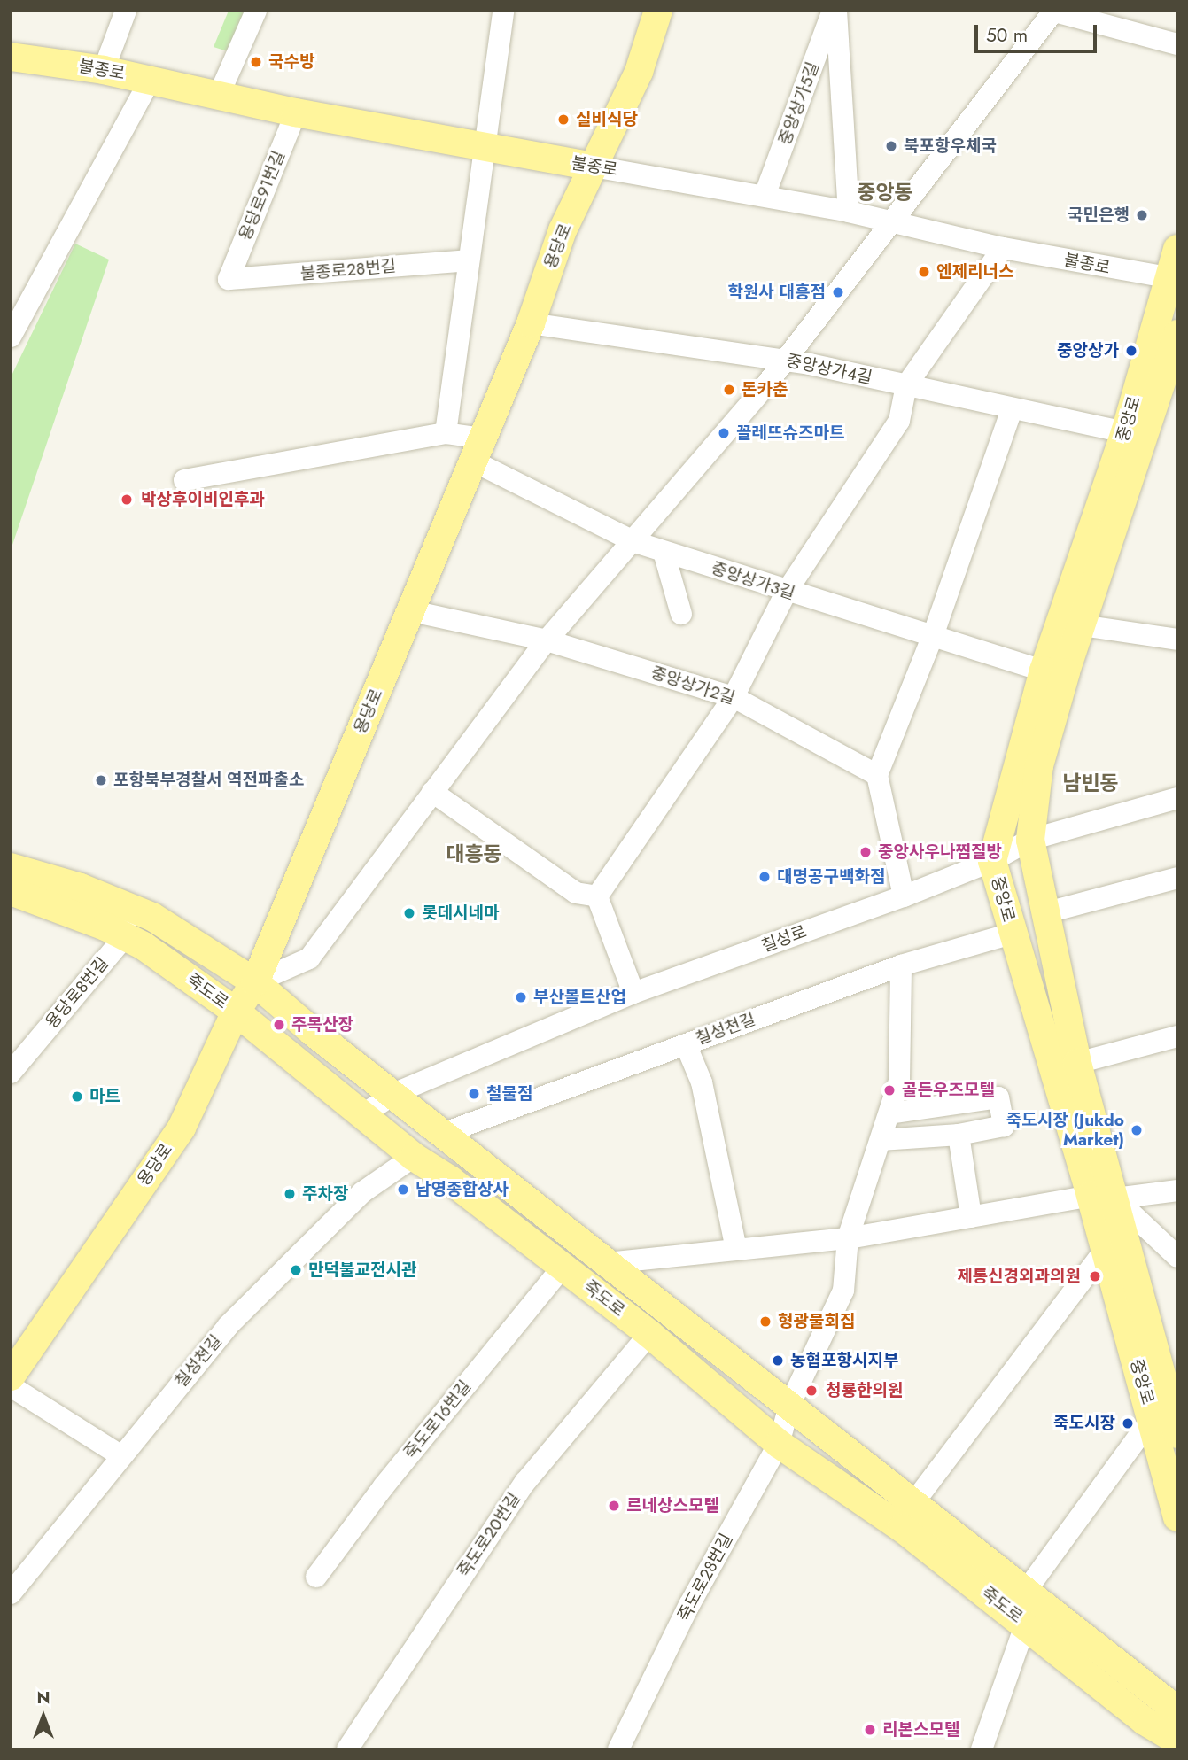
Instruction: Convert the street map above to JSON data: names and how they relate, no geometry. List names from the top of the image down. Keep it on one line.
{"streets":{"main road":["불종로","용당로","중앙로","죽도로"],"street":["중앙상가5길","용당로91번길","불종로28번길","중앙상가4길","중앙상가3길","중앙상가2길","칠성로","용당로8번길","칠성천길","죽도로16번길","죽도로20번길","죽도로28번길"]},"crossings":[["불종로","중앙상가5길"],["불종로","용당로91번길"],["불종로","용당로"],["불종로","중앙로"],["용당로91번길","불종로28번길"],["용당로","중앙상가4길"],["용당로","중앙상가3길"],["용당로","중앙상가2길"],["용당로","죽도로"],["중앙상가4길","중앙로"],["중앙로","중앙상가3길"],["중앙로","칠성로"],["중앙로","칠성천길"],["칠성로","죽도로"],["죽도로","용당로8번길"],["죽도로","칠성천길"],["죽도로","죽도로16번길"],["죽도로","죽도로20번길"],["죽도로","죽도로28번길"],["칠성천길","죽도로28번길"]],"districts":["중앙동","남빈동","대흥동"],"places":["국수방","실비식당","북포항우체국","국민은행","엔제리너스","학원사 대흥점","중앙상가","돈카춘","꼴레뜨슈즈마트","박상후이비인후과","포항북부경찰서 역전파출소","중앙사우나찜질방","대명공구백화점","롯데시네마","부산볼트산업","주목산장","골든우즈모텔","철물점","마트","죽도시장 (Jukdo Market)","남영종합상사","주차장","만덕불교전시관","제통신경외과의원","형광물회집","농협포항시지부","청룡한의원","죽도시장","르네상스모텔","리본스모텔"],"scale_bar":"50 m","north":"top"}
